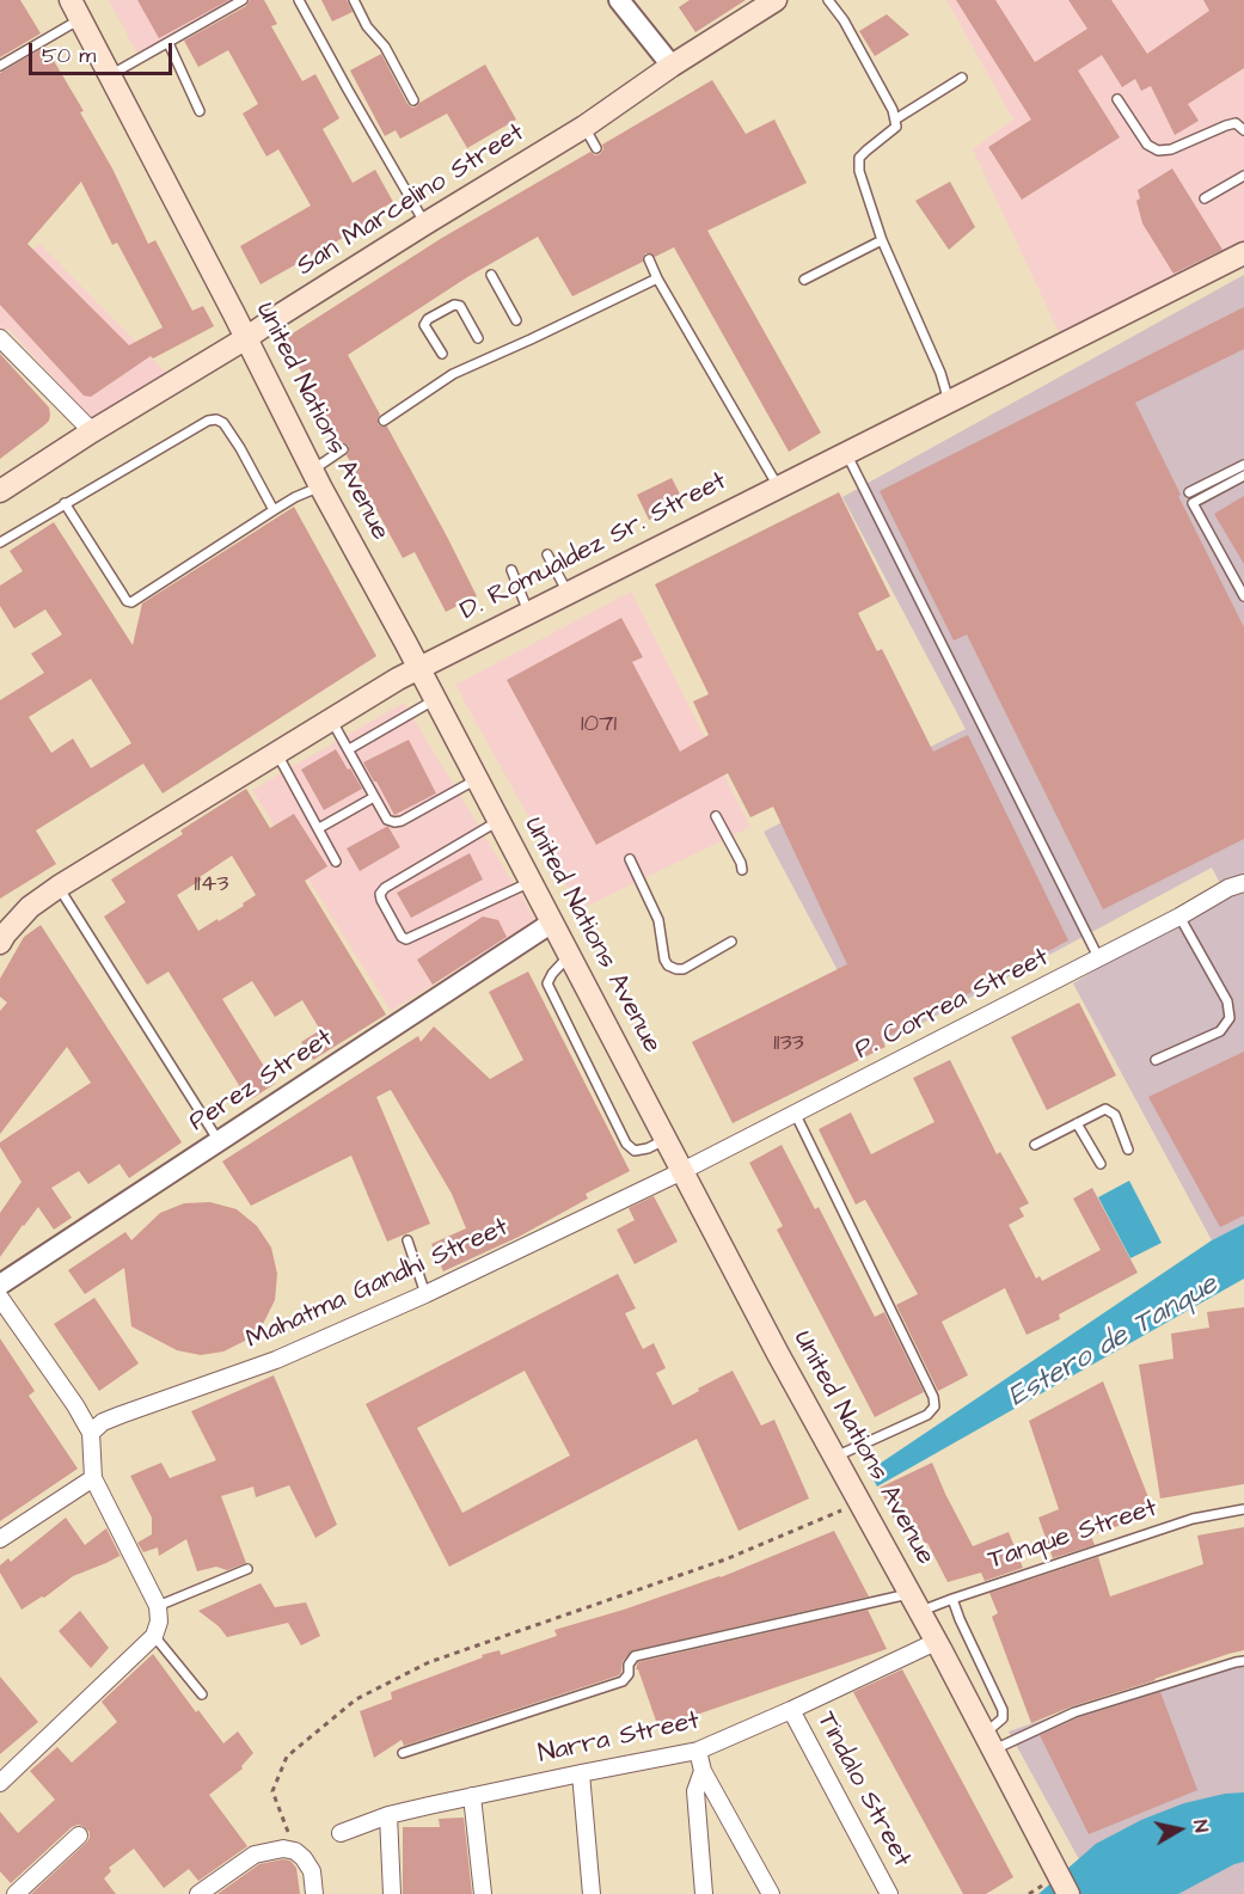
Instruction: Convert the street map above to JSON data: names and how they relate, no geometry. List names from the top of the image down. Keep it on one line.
{"streets":{"main road":["San Marcelino Street","United Nations Avenue","D. Romualdez Sr. Street"],"street":["P. Correa Street","Perez Street","Mahatma Gandhi Street","Narra Street","Tindalo Street"],"lane":["Tanque Street"]},"crossings":[["San Marcelino Street","United Nations Avenue"],["United Nations Avenue","D. Romualdez Sr. Street"],["United Nations Avenue","P. Correa Street"],["United Nations Avenue","Perez Street"],["United Nations Avenue","Mahatma Gandhi Street"],["United Nations Avenue","Tanque Street"],["United Nations Avenue","Narra Street"],["P. Correa Street","Mahatma Gandhi Street"],["Narra Street","Tindalo Street"]],"water":["Estero de Tanque"],"house_numbers":["1071","1143","1133"],"scale_bar":"50 m","north":"right"}
